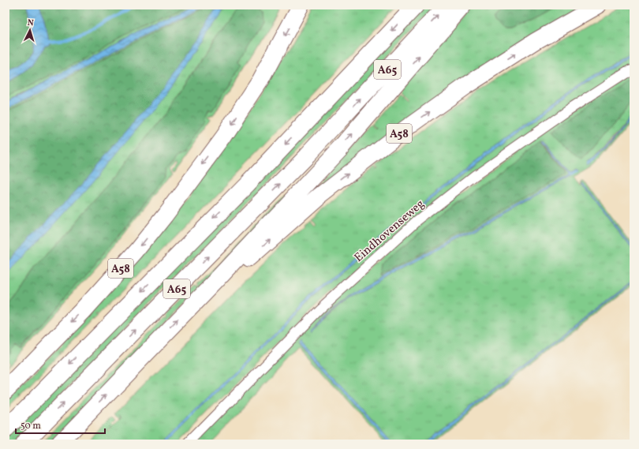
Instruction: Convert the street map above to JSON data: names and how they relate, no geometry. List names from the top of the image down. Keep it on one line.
{"streets":{"highway":["A65","A58"],"street":["Eindhovenseweg"]},"scale_bar":"50 m","north":"top"}
